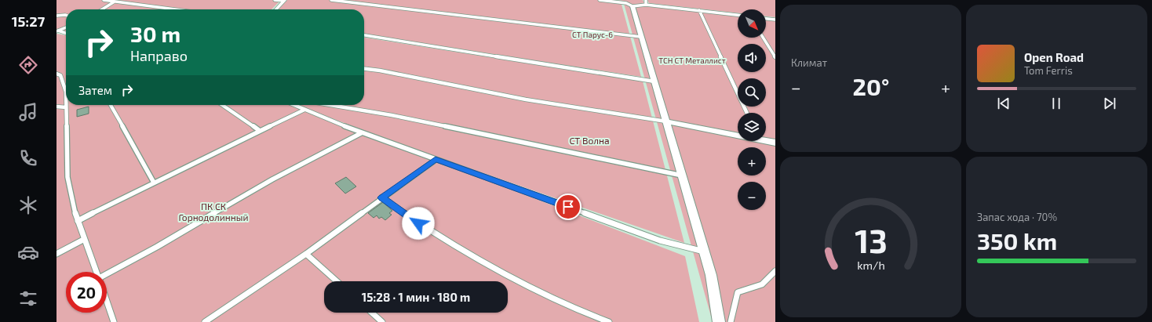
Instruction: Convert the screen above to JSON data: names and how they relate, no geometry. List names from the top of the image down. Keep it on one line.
{"parks":["СТ Парус-6","ТСН СТ Металлист","СТ Волна","ПК СК Горнодолинный"],"north":"bottom right","page":{"tabs":"15:27","tile":["Климат",["Запас хода · 70%","350 km"]],"map_buttons":["+","−"],"turn":["30 m","Направо"],"song":["Open Road","Tom Ferris"],"heat":["−","20°","+"],"then":"Затем","limit":"20","trip":"15:28 · 1 мин · 180 m","gauge":["13","km/h"]}}
